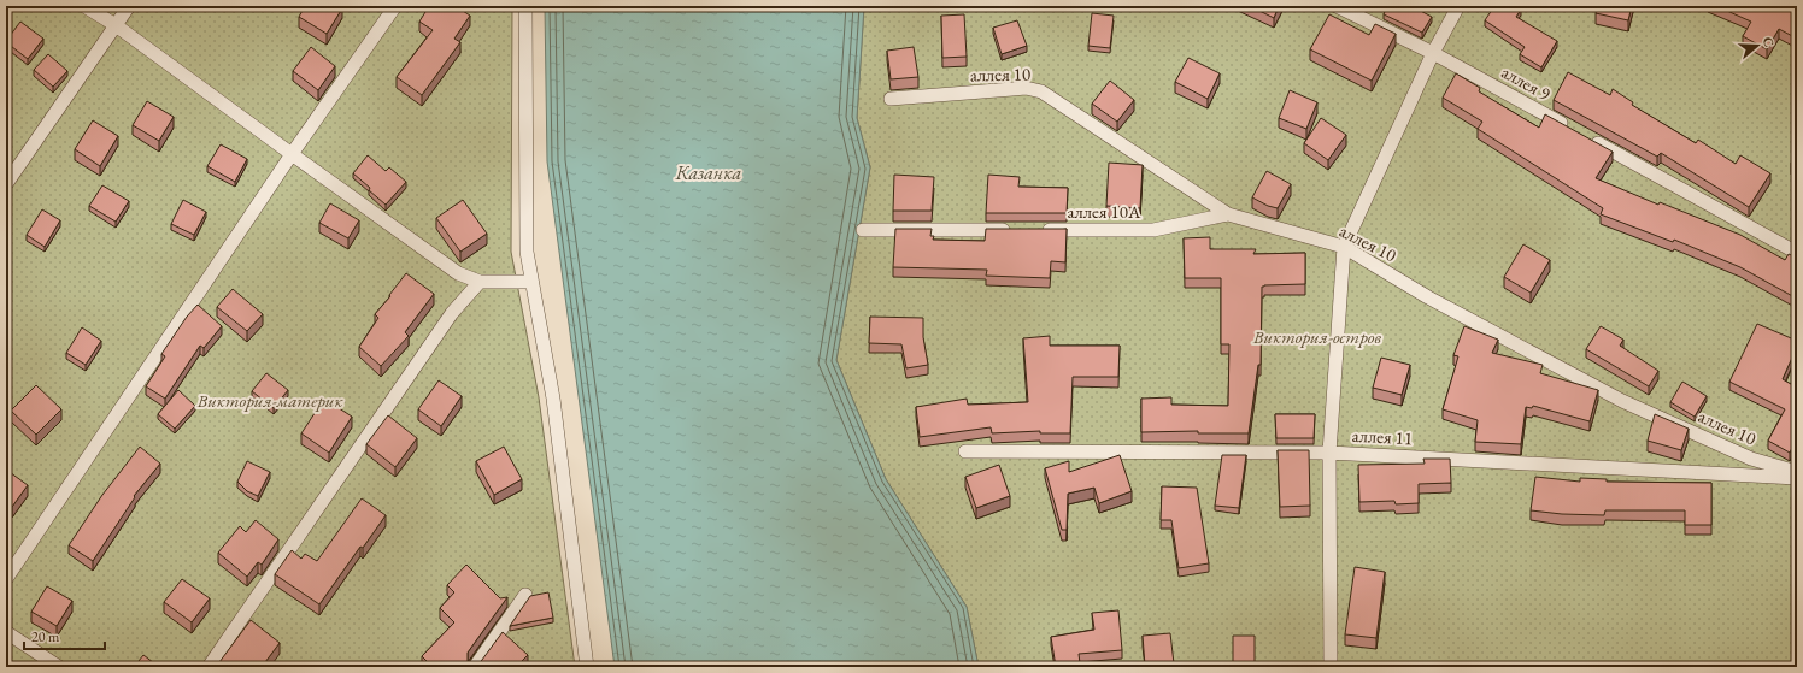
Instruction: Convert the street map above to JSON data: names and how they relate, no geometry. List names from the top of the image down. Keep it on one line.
{"streets":{"lane":["аллея 10","аллея 9","аллея 10А","аллея 11"]},"crossings":[["аллея 10","аллея 10А"]],"water":["Казанка"],"parks":["Виктория-остров","Виктория-материк"],"scale_bar":"20 m","north":"right"}
